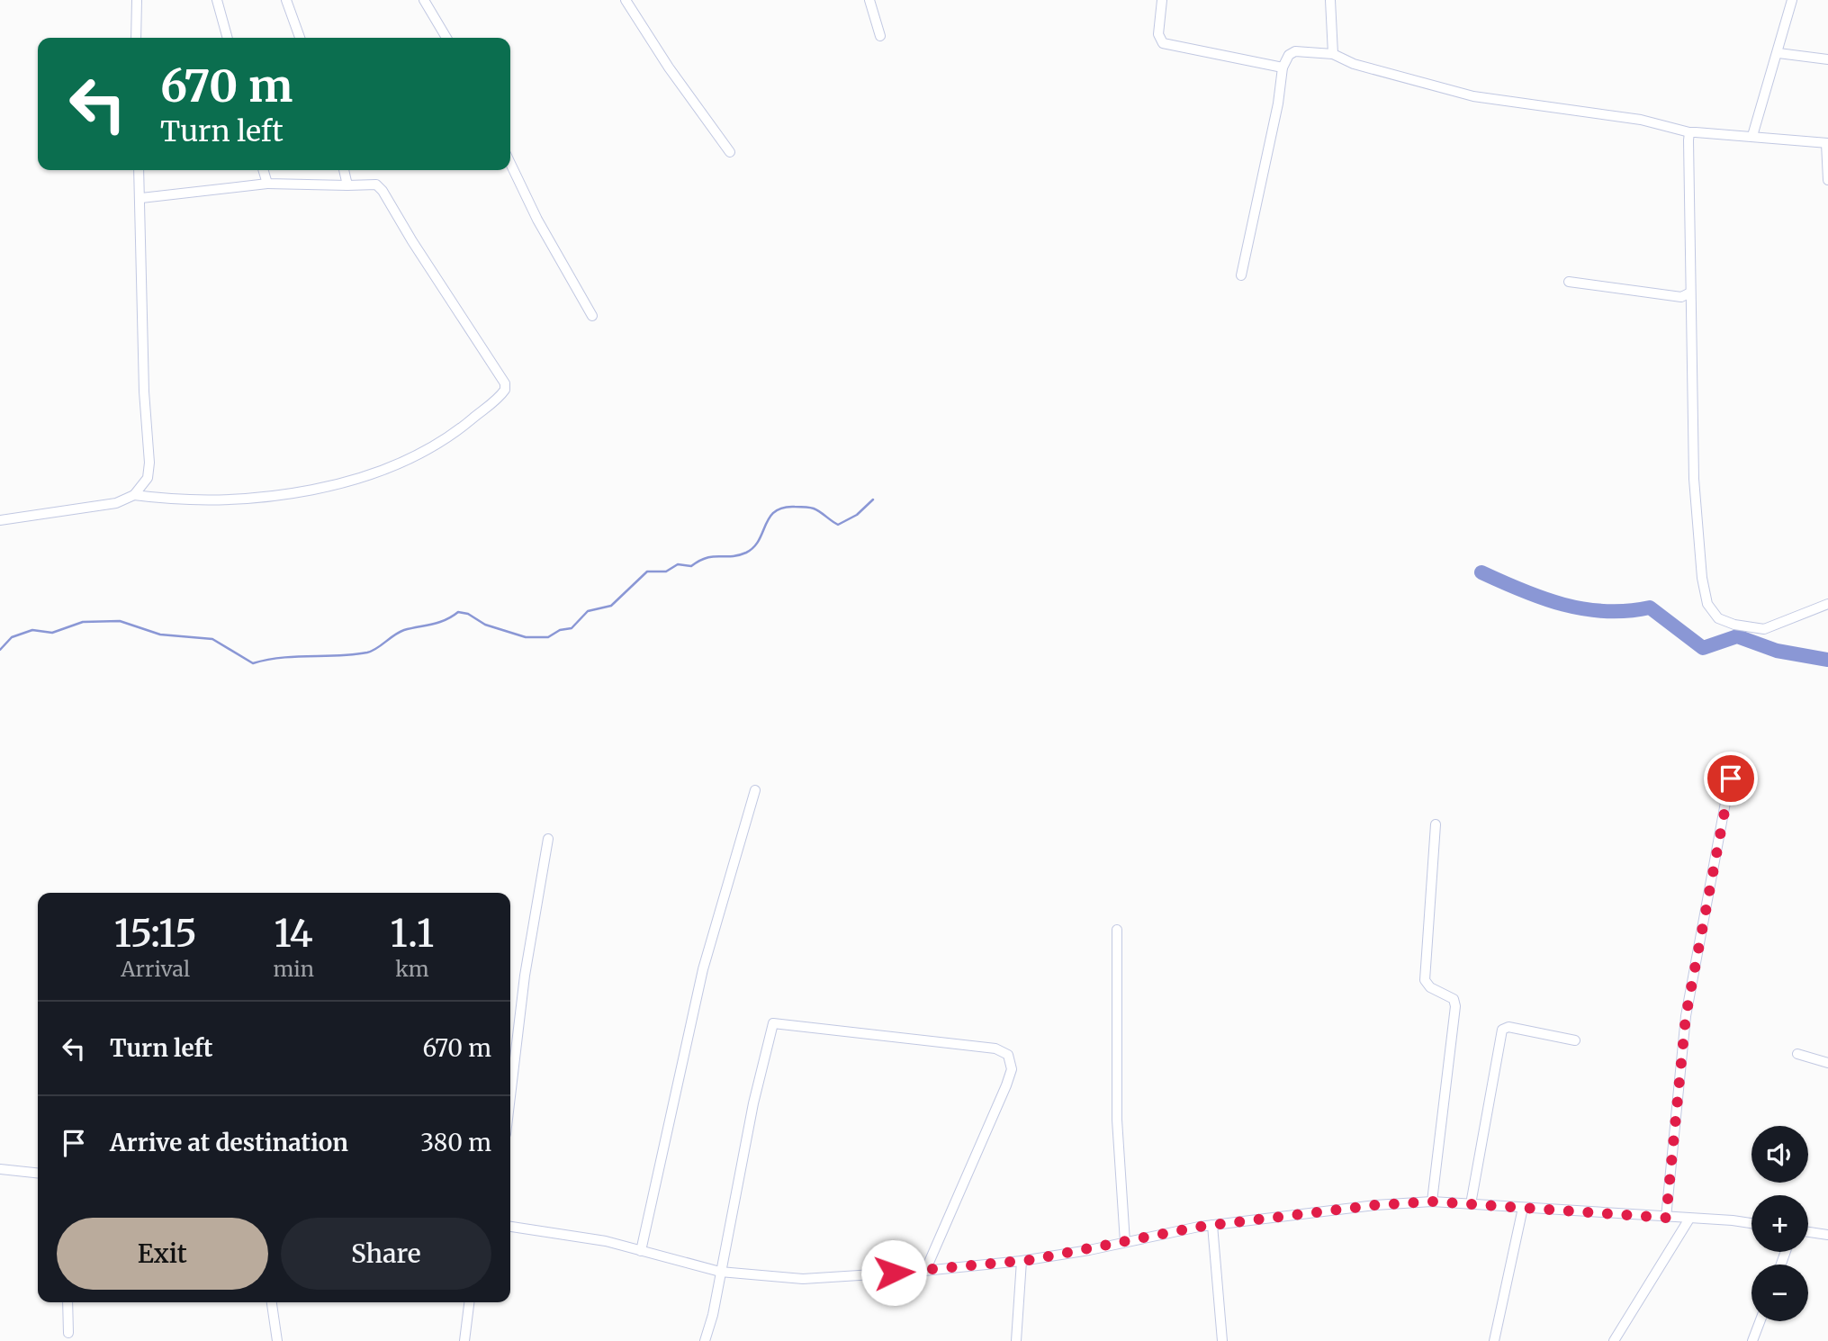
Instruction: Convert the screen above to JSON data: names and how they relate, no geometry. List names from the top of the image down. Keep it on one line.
{"page":{"turn":["670 m","Turn left"],"eta":["15:15","Arrival","14","min","1.1","km"],"list":[{"name":"Turn left","value":"670 m"},{"name":"Arrive at destination","value":"380 m"}],"map_buttons":["+","−"],"buttons":["Exit","Share"]}}
